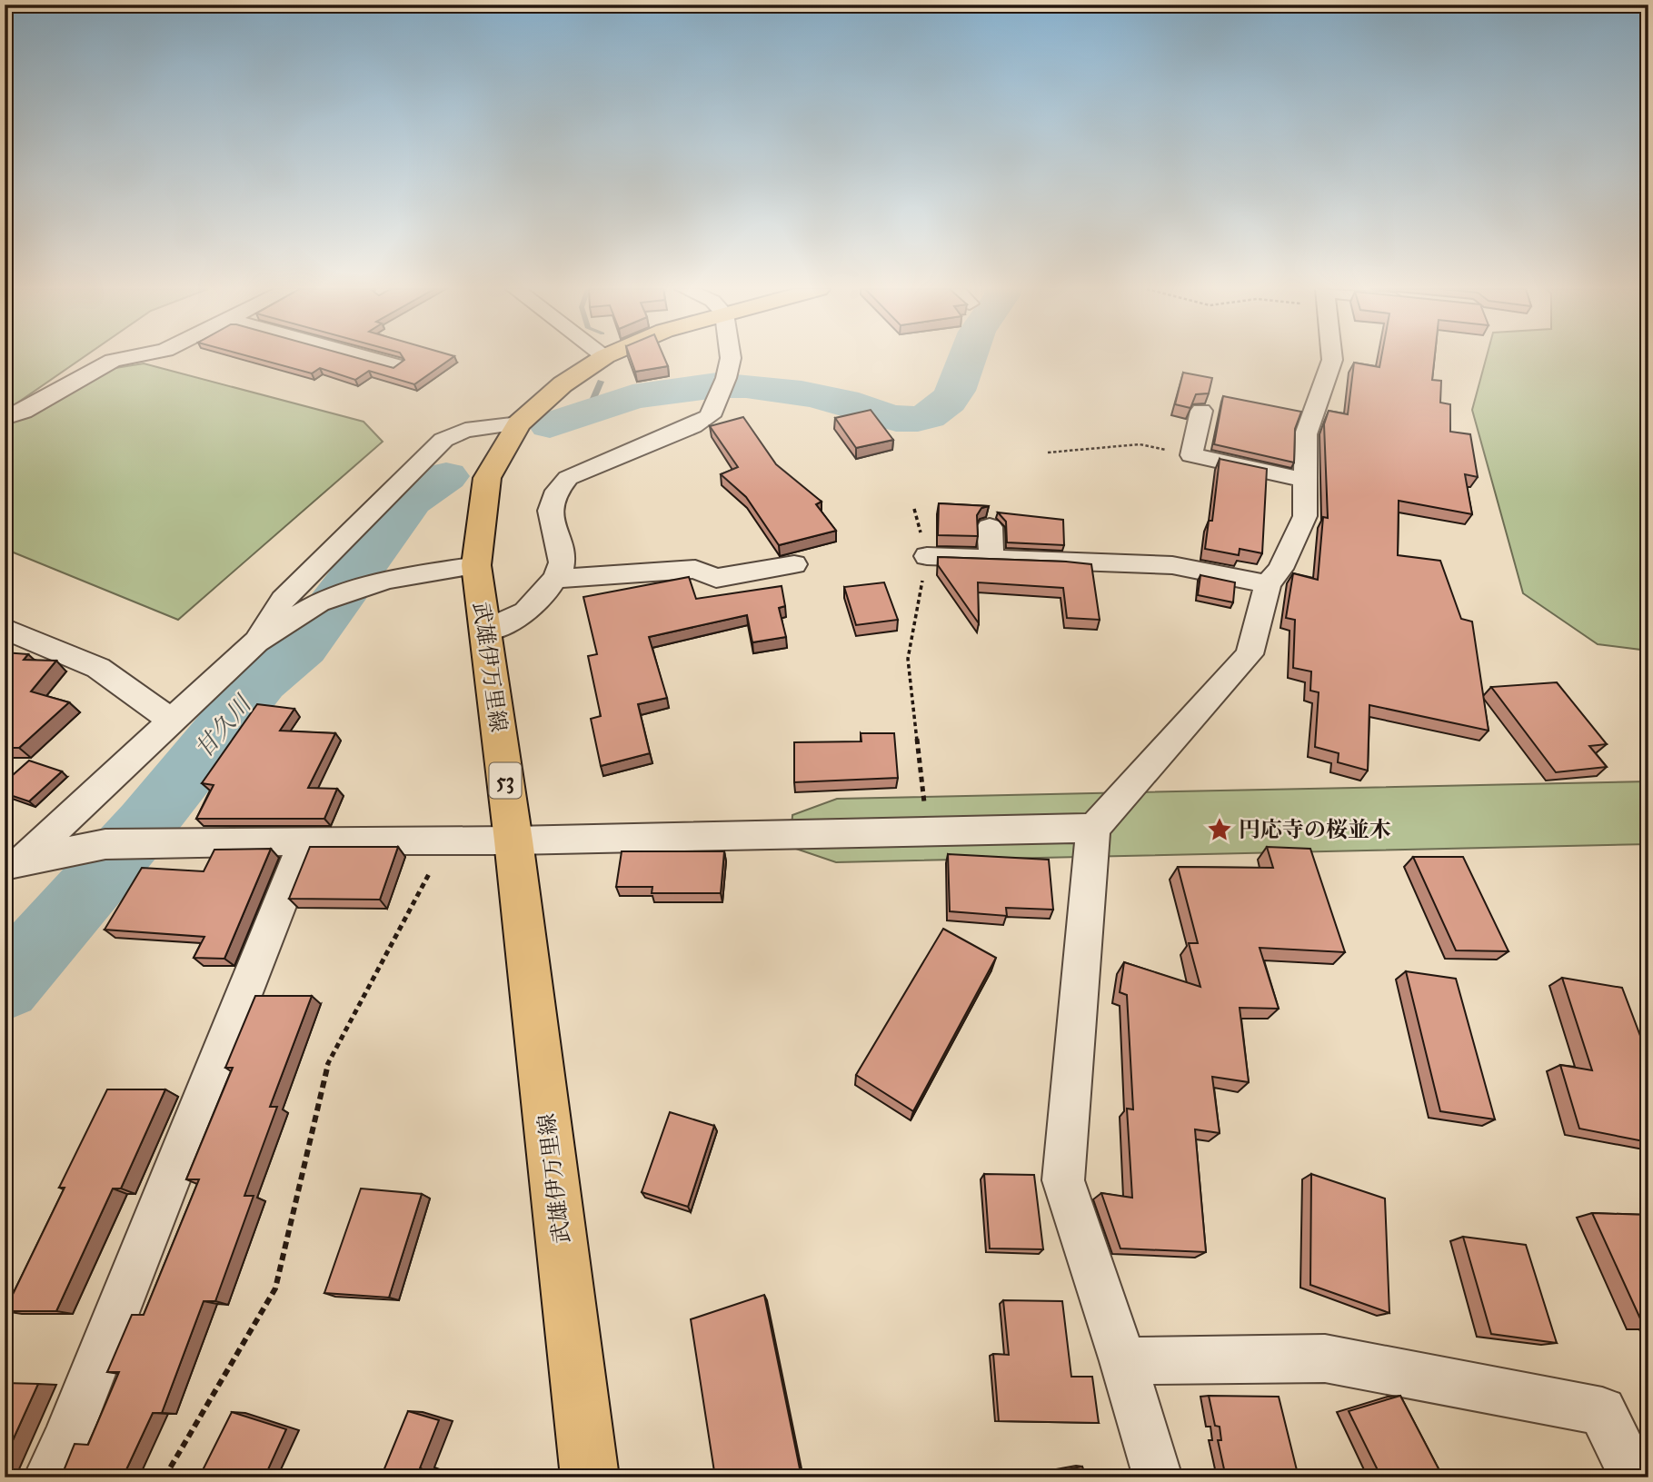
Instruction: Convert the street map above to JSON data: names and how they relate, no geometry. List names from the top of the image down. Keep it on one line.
{"streets":{"main road":["武雄伊万里線","53"]},"water":["甘久川"],"places":{"place":["円応寺の桜並木"]}}
